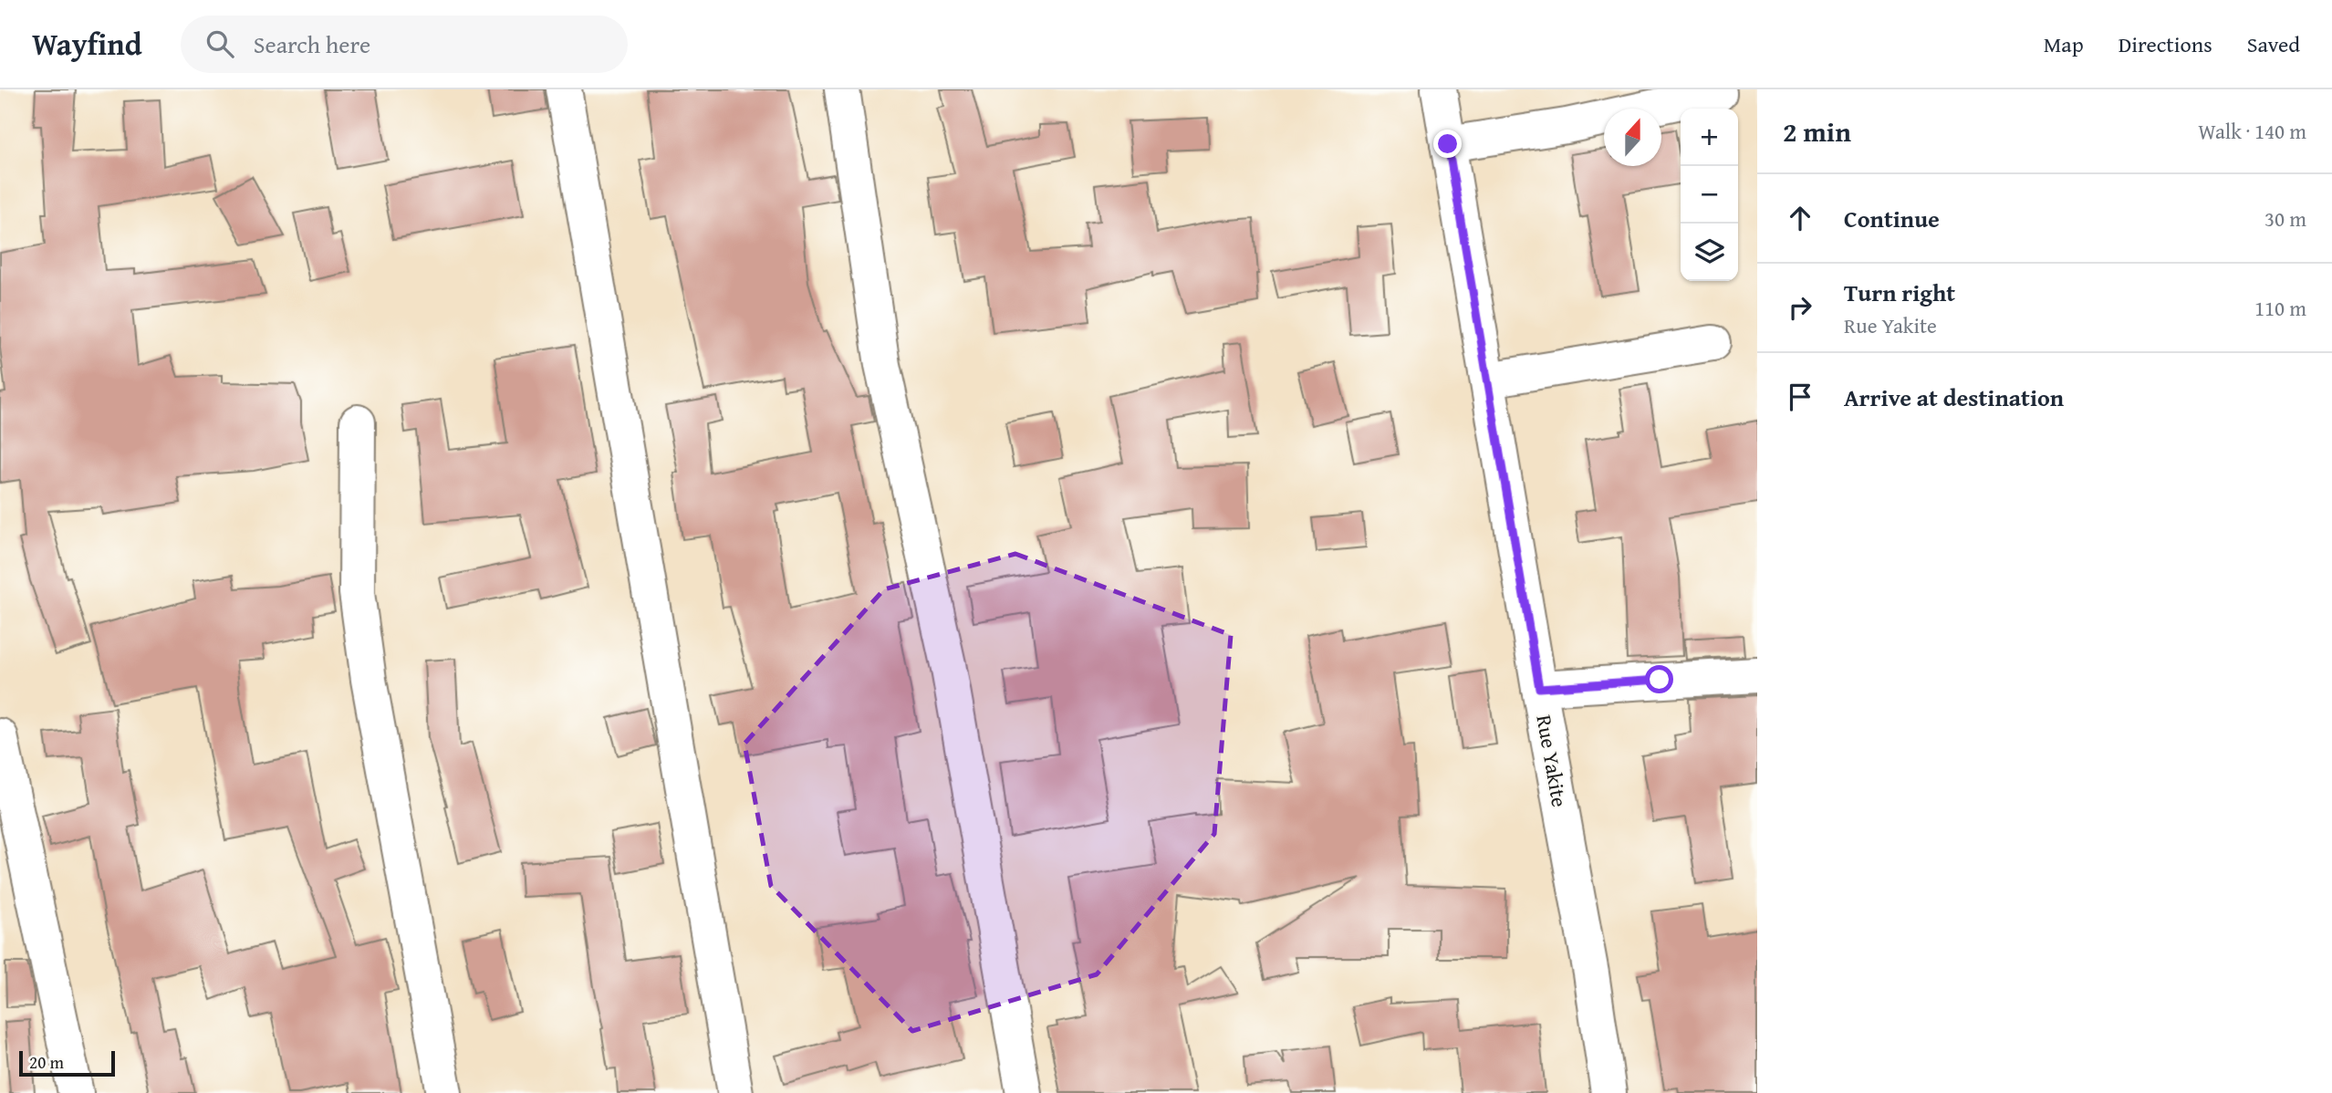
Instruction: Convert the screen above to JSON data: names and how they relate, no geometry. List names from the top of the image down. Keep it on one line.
{"streets":{"street":["Rue Yakite"]},"scale_bar":"20 m","north":"top","page":{"header":"Wayfind","search":"Search here","nav":["Map","Directions","Saved"],"heading":["2 min","Walk · 140 m"],"map_buttons":["+","−"],"list":[["Continue","30 m"],["Turn right","Rue Yakite","110 m"],"Arrive at destination"],"scale":"20 m"}}
